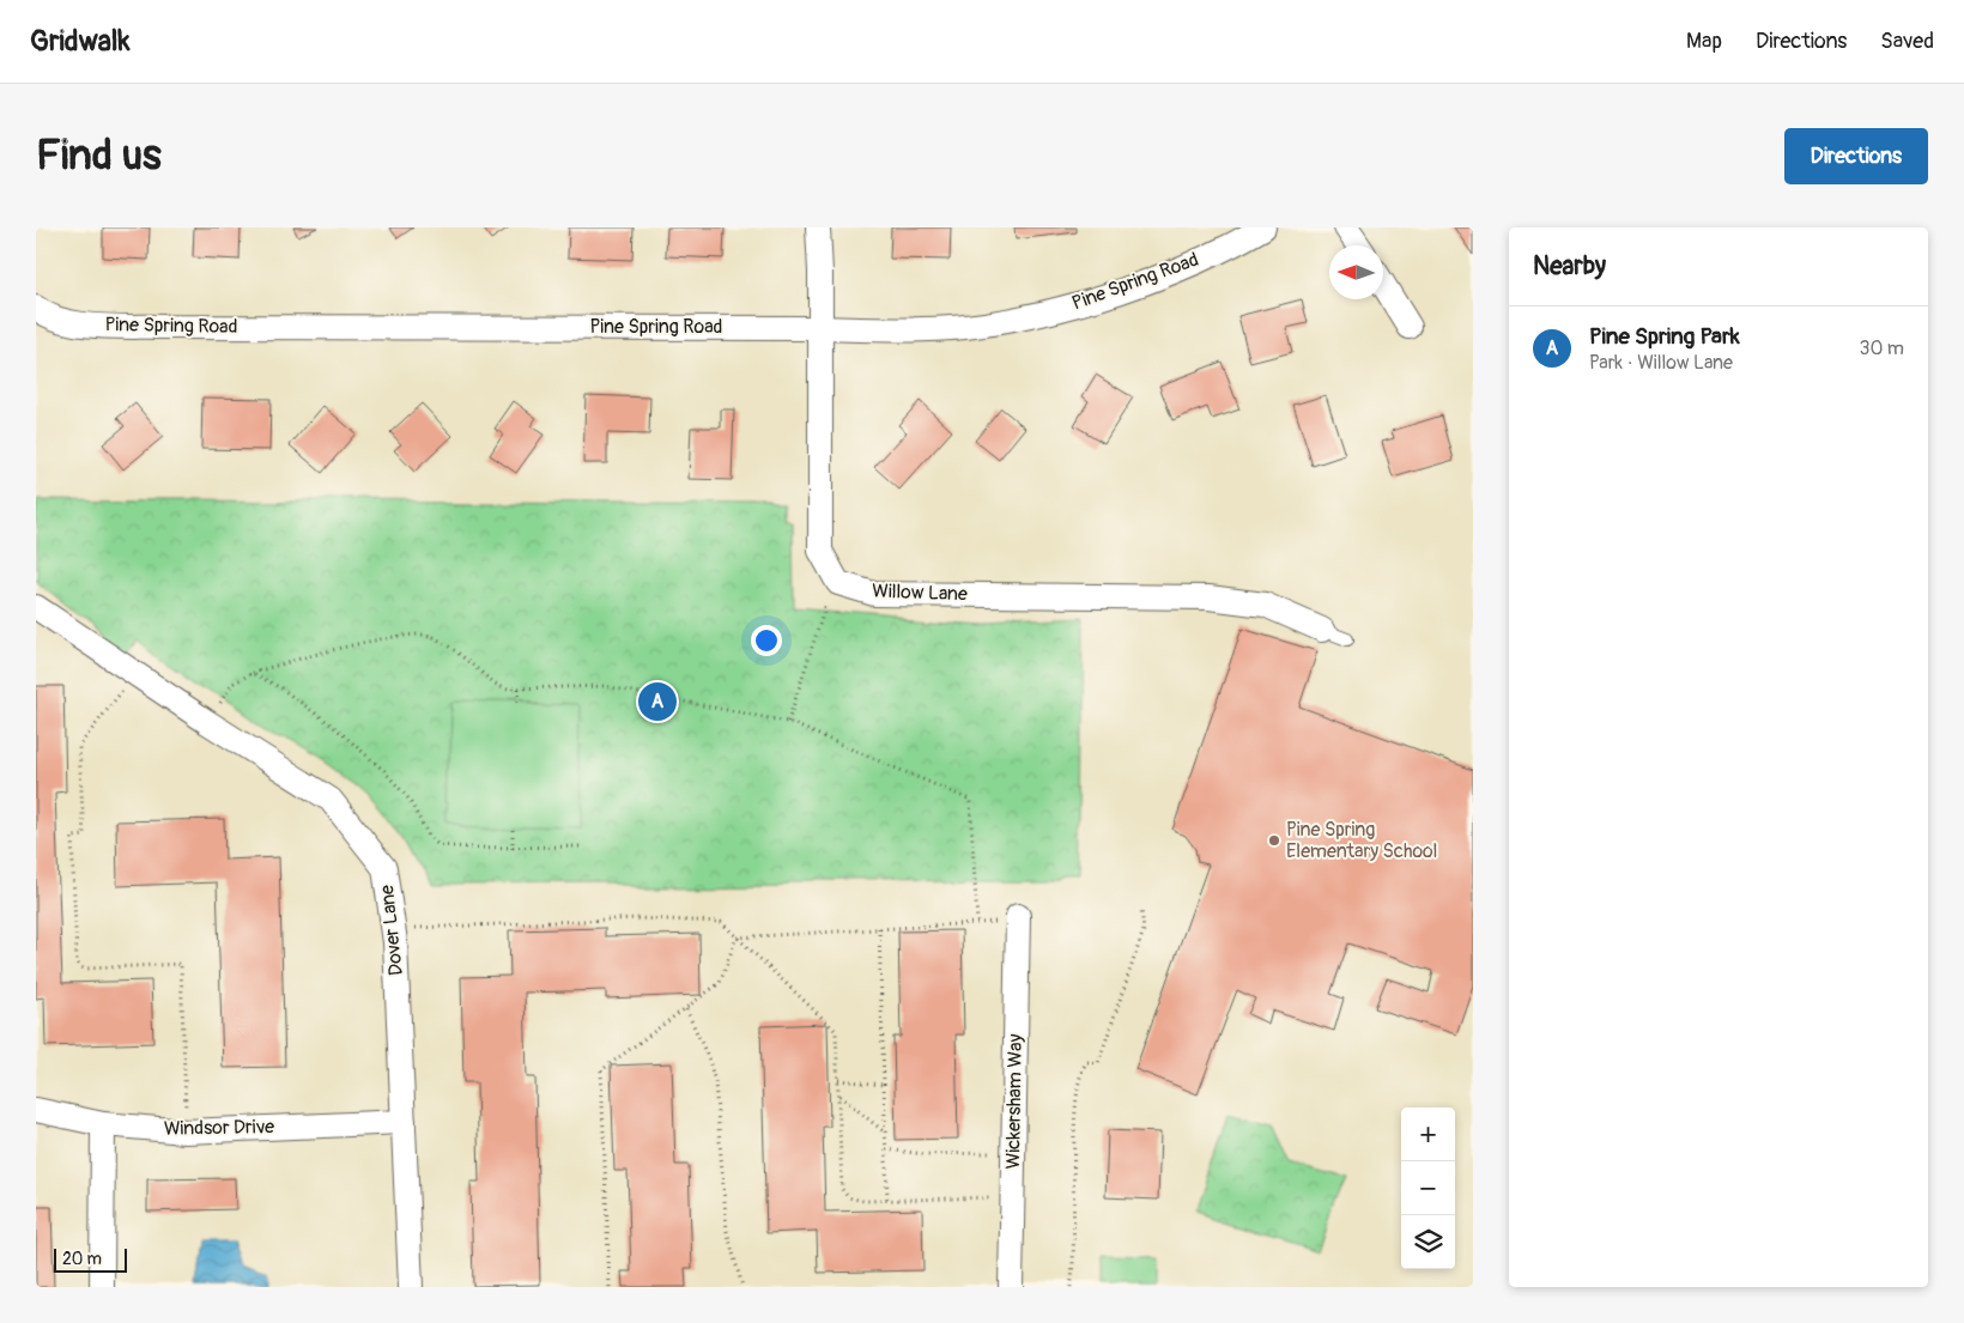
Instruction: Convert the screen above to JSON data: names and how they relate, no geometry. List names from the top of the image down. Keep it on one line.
{"streets":{"street":["Pine Spring Road","Willow Lane","Dover Lane","Wickersham Way","Windsor Drive"]},"crossings":[["Dover Lane","Windsor Drive"]],"places":["Pine Spring Elementary School"],"scale_bar":"20 m","north":"left","page":{"header":"Gridwalk","nav":["Map","Directions","Saved"],"buttons":"Directions","title":"Find us","heading":"Nearby","list":[{"mark":"A","name":"Pine Spring Park","note":"Park · Willow Lane","value":"30 m"}],"pins":"A","map_buttons":["+","−"],"scale":"20 m"}}
